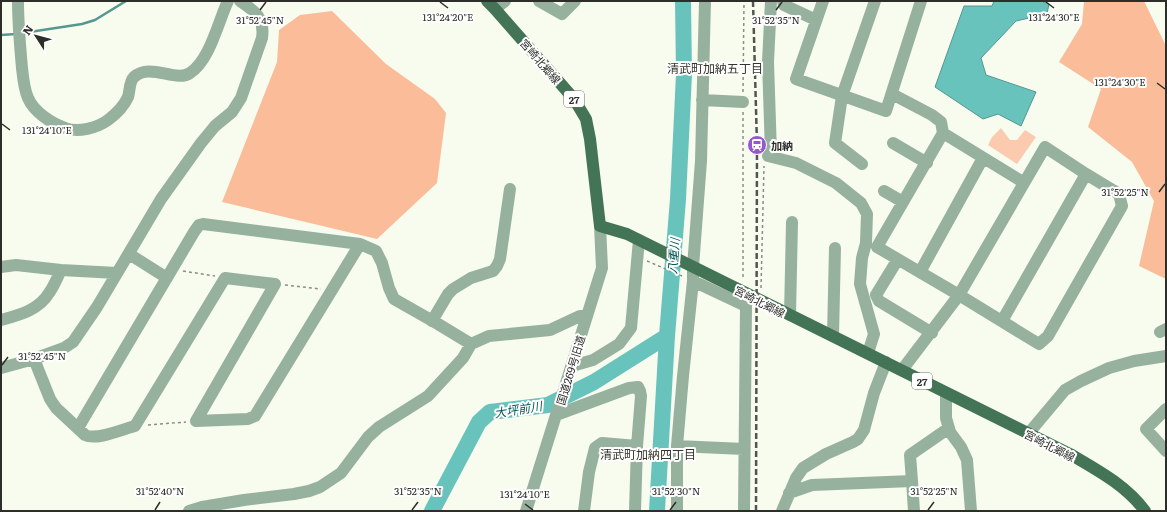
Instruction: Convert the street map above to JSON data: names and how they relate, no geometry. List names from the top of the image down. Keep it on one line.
{"streets":{"main road":["宮崎北郷線","27"],"street":["国道269号旧道"]},"crossings":[["宮崎北郷線","国道269号旧道"]],"districts":["清武町加納五丁目","清武町加納四丁目"],"water":["八重川","大坪前川"],"places":{"station":["加納"]},"north":"top left","coordinates":["131°24'20\"E","131°24'30\"E","31°52'45\"N","31°52'35\"N","131°24'10\"E","31°52'25\"N","31°52'40\"N","31°52'30\"N"]}
